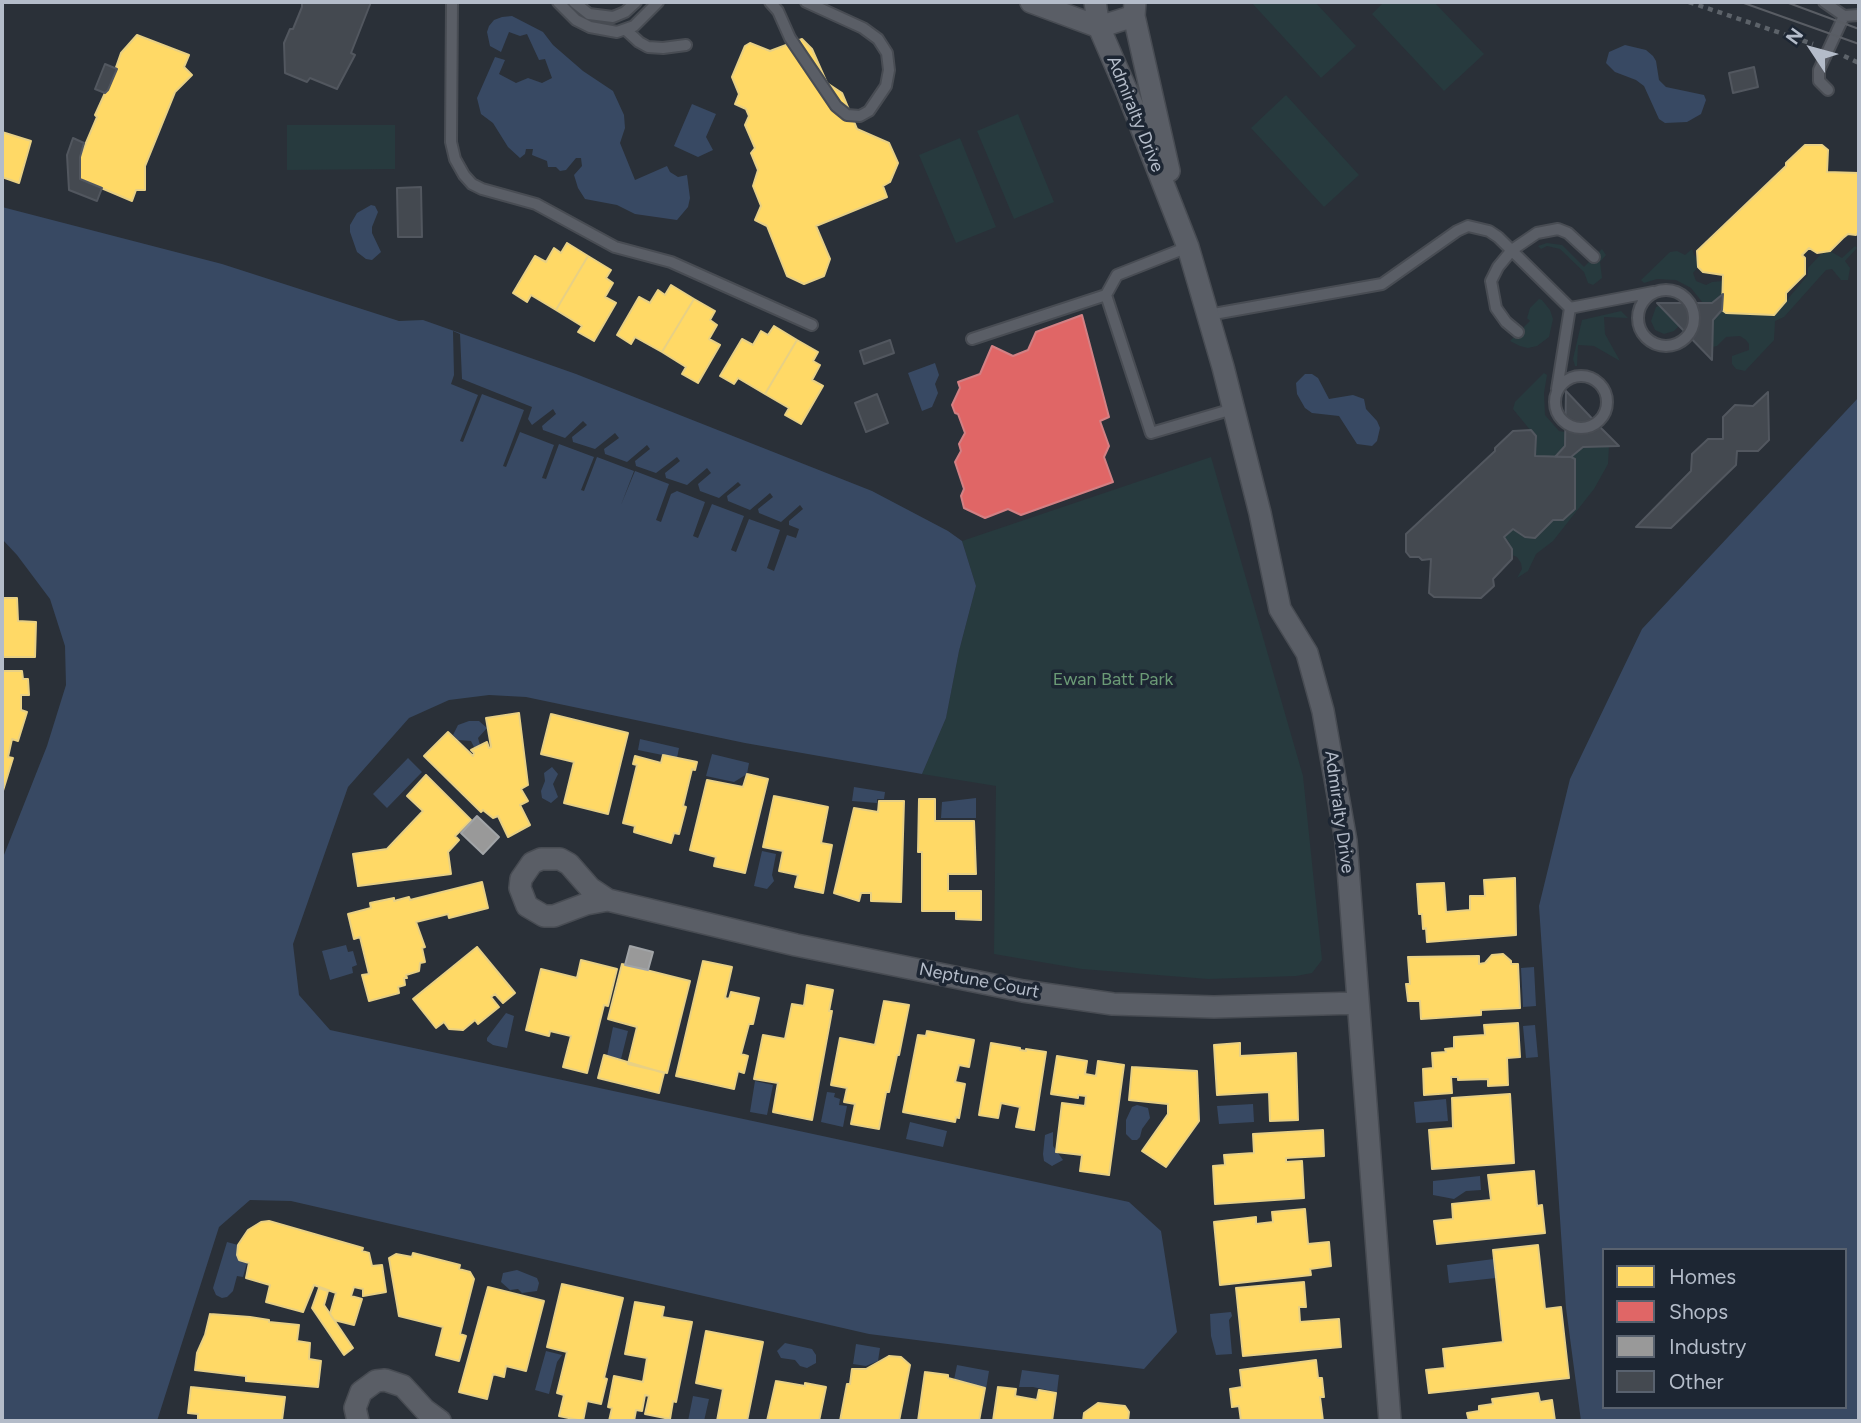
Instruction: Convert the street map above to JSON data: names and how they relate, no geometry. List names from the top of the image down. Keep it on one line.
{"streets":{"street":["Admiralty Drive","Neptune Court"]},"crossings":[["Admiralty Drive","Neptune Court"]],"parks":["Ewan Batt Park"],"legend":["Homes","Shops","Industry","Other"],"north":"top left"}
